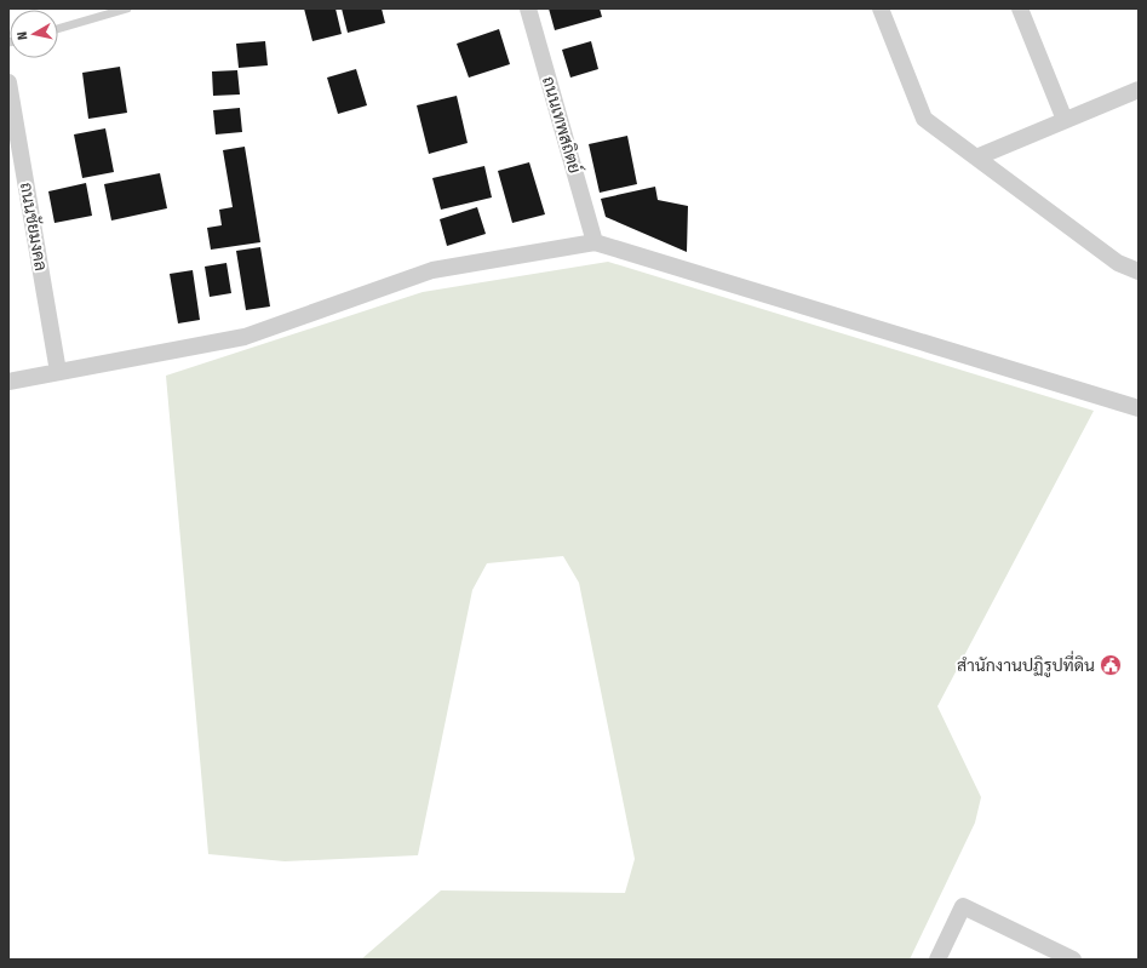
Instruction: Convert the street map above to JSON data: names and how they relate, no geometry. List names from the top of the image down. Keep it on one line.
{"streets":{"street":["ถนนเทพสถิตย์","ถนนชัยมงคล"]},"places":{"public building":["สำนักงานปฏิรูปที่ดิน"]},"north":"left"}
